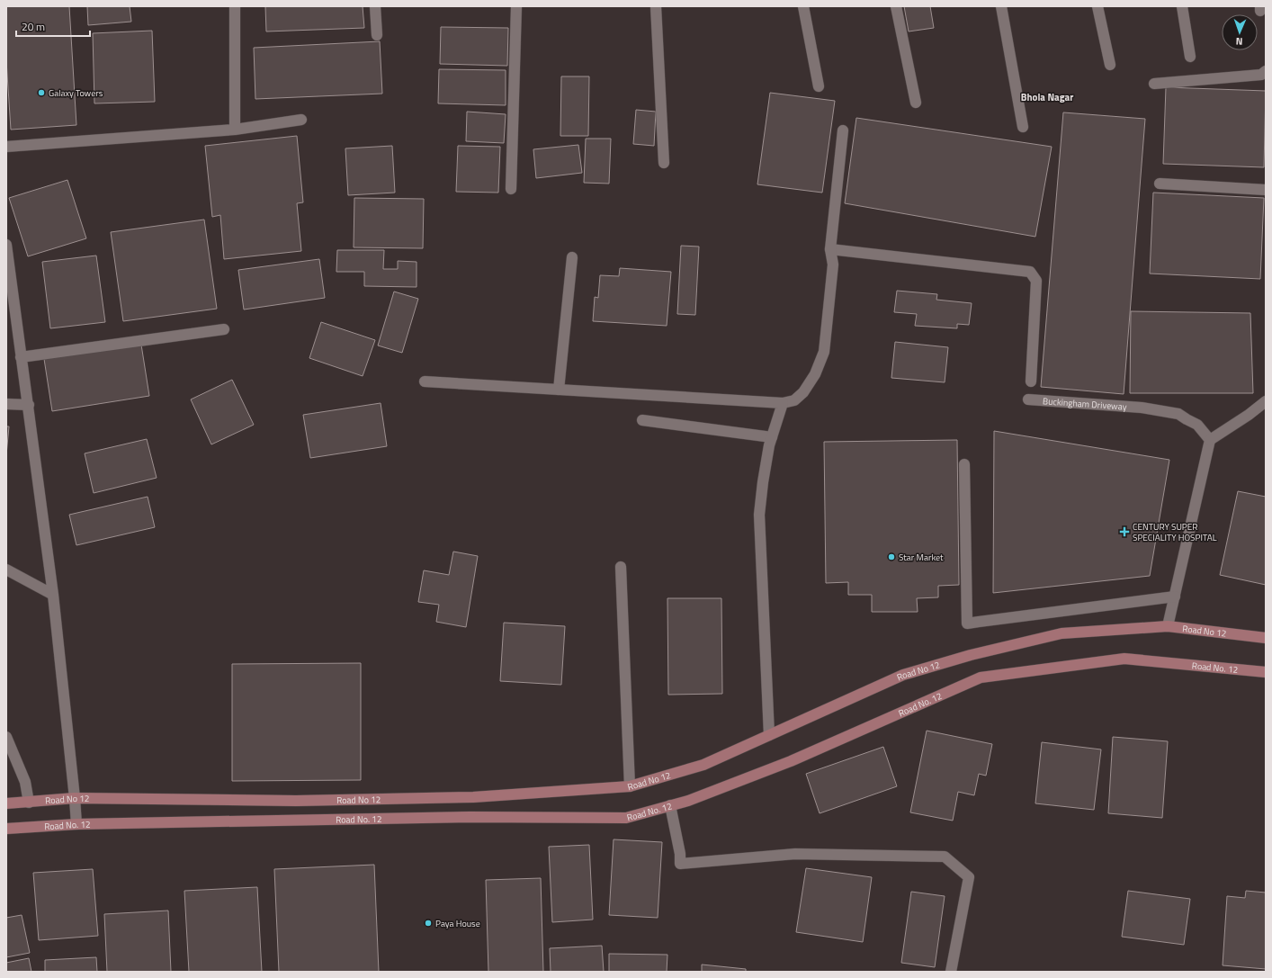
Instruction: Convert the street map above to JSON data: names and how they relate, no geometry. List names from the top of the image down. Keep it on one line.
{"streets":{"main road":["Road No 12","Road No. 12"],"street":["Buckingham Driveway"]},"districts":["Bhola Nagar"],"places":{"other":["Galaxy Towers","Star Market","Paya House"],"health":["CENTURY SUPER SPECIALITY HOSPITAL"]},"scale_bar":"20 m","north":"bottom"}
